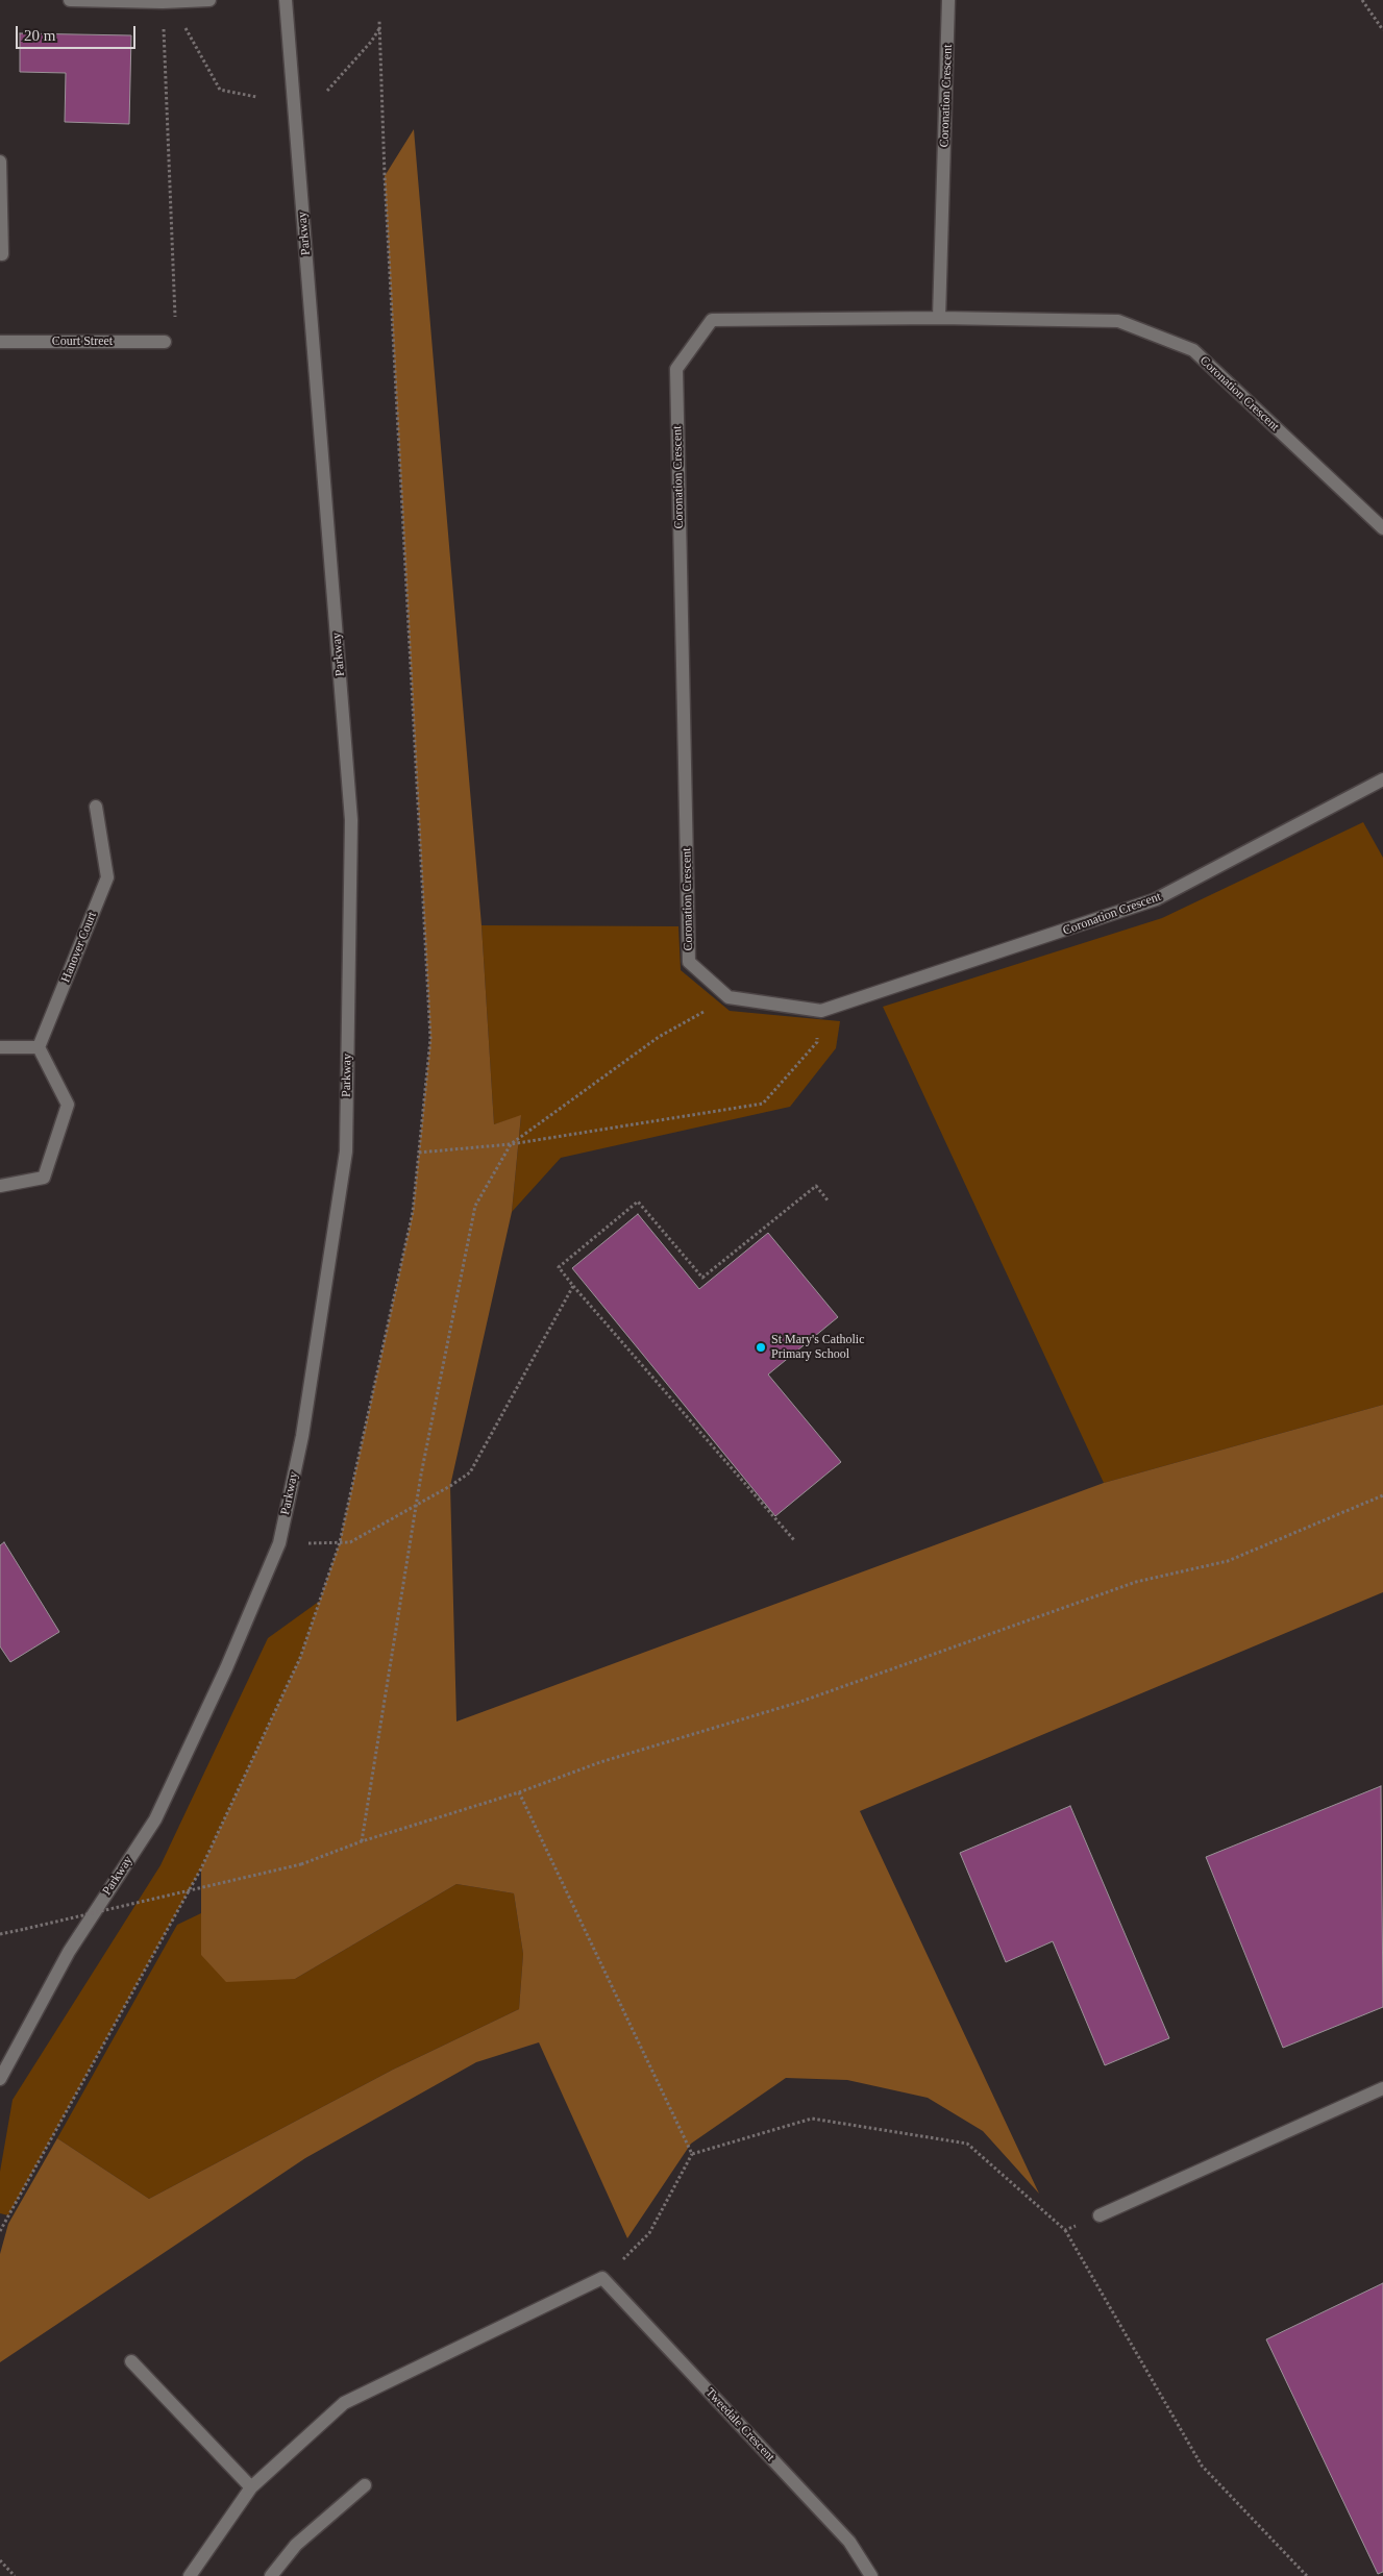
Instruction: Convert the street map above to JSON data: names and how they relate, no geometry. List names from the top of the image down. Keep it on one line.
{"streets":{"street":["Coronation Crescent","Parkway","Court Street","Hanover Court","Tweedale Crescent"]},"places":["St Mary's Catholic Primary School"],"scale_bar":"20 m"}
